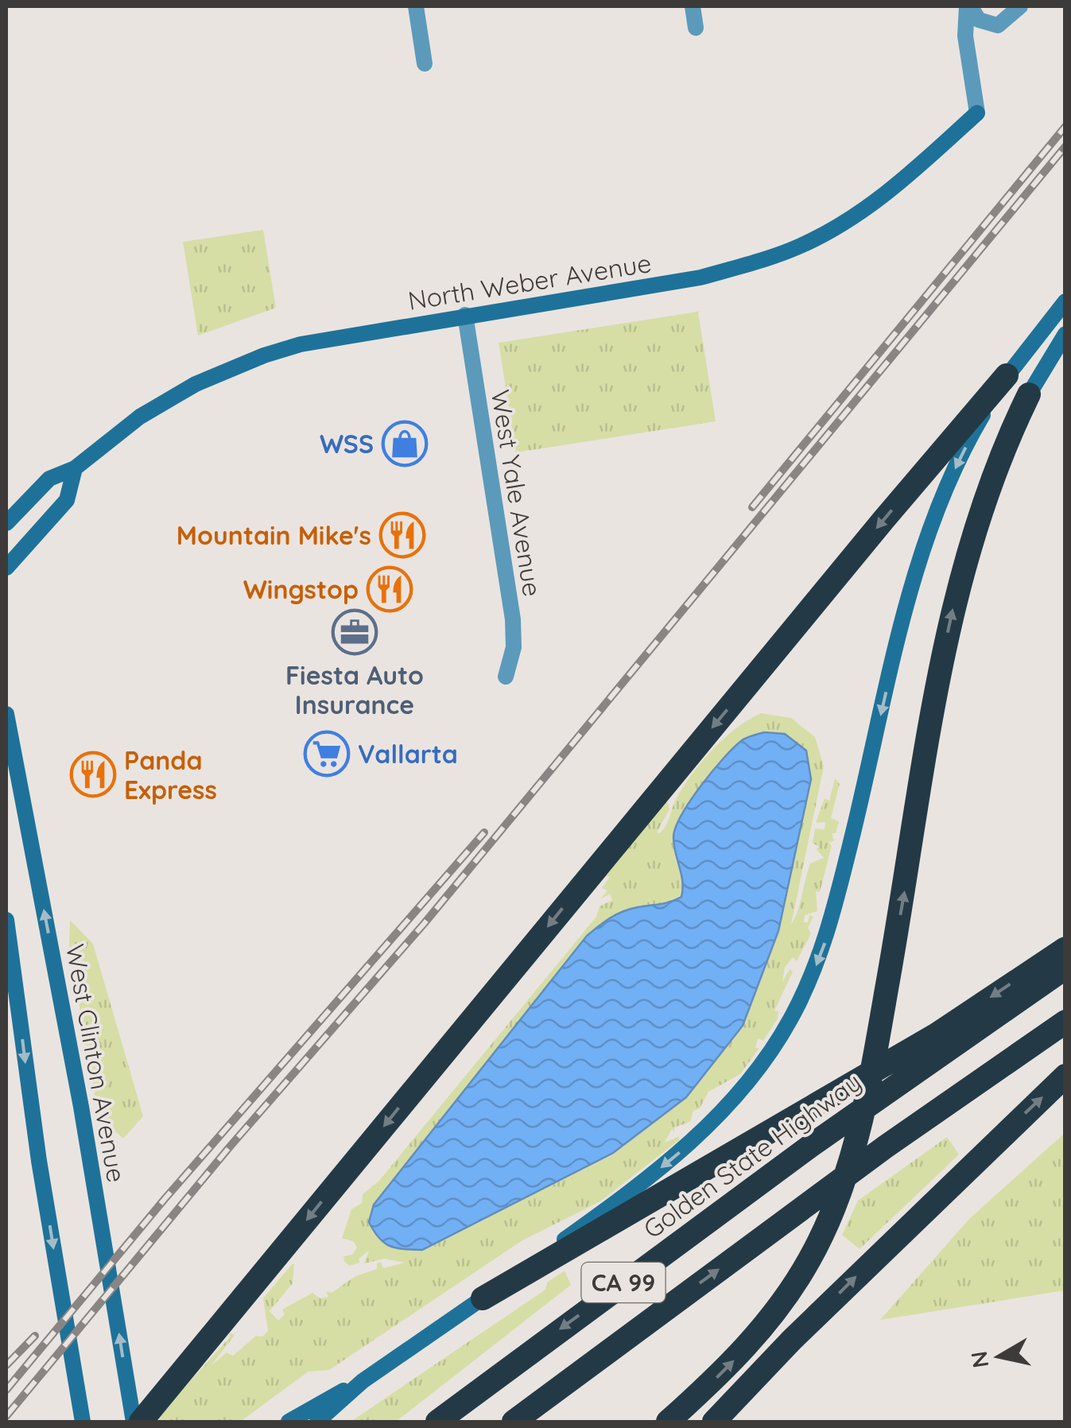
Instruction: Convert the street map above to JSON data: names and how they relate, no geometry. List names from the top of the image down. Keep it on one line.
{"streets":{"highway":["Golden State Highway","CA 99"],"main road":["North Weber Avenue","West Clinton Avenue"],"street":["West Yale Avenue"]},"crossings":[["North Weber Avenue","West Yale Avenue"]],"places":{"shop":["WSS"],"restaurant":["Mountain Mike's","Wingstop","Panda Express"],"office":["Fiesta Auto Insurance"],"supermarket":["Vallarta"]},"north":"left"}
